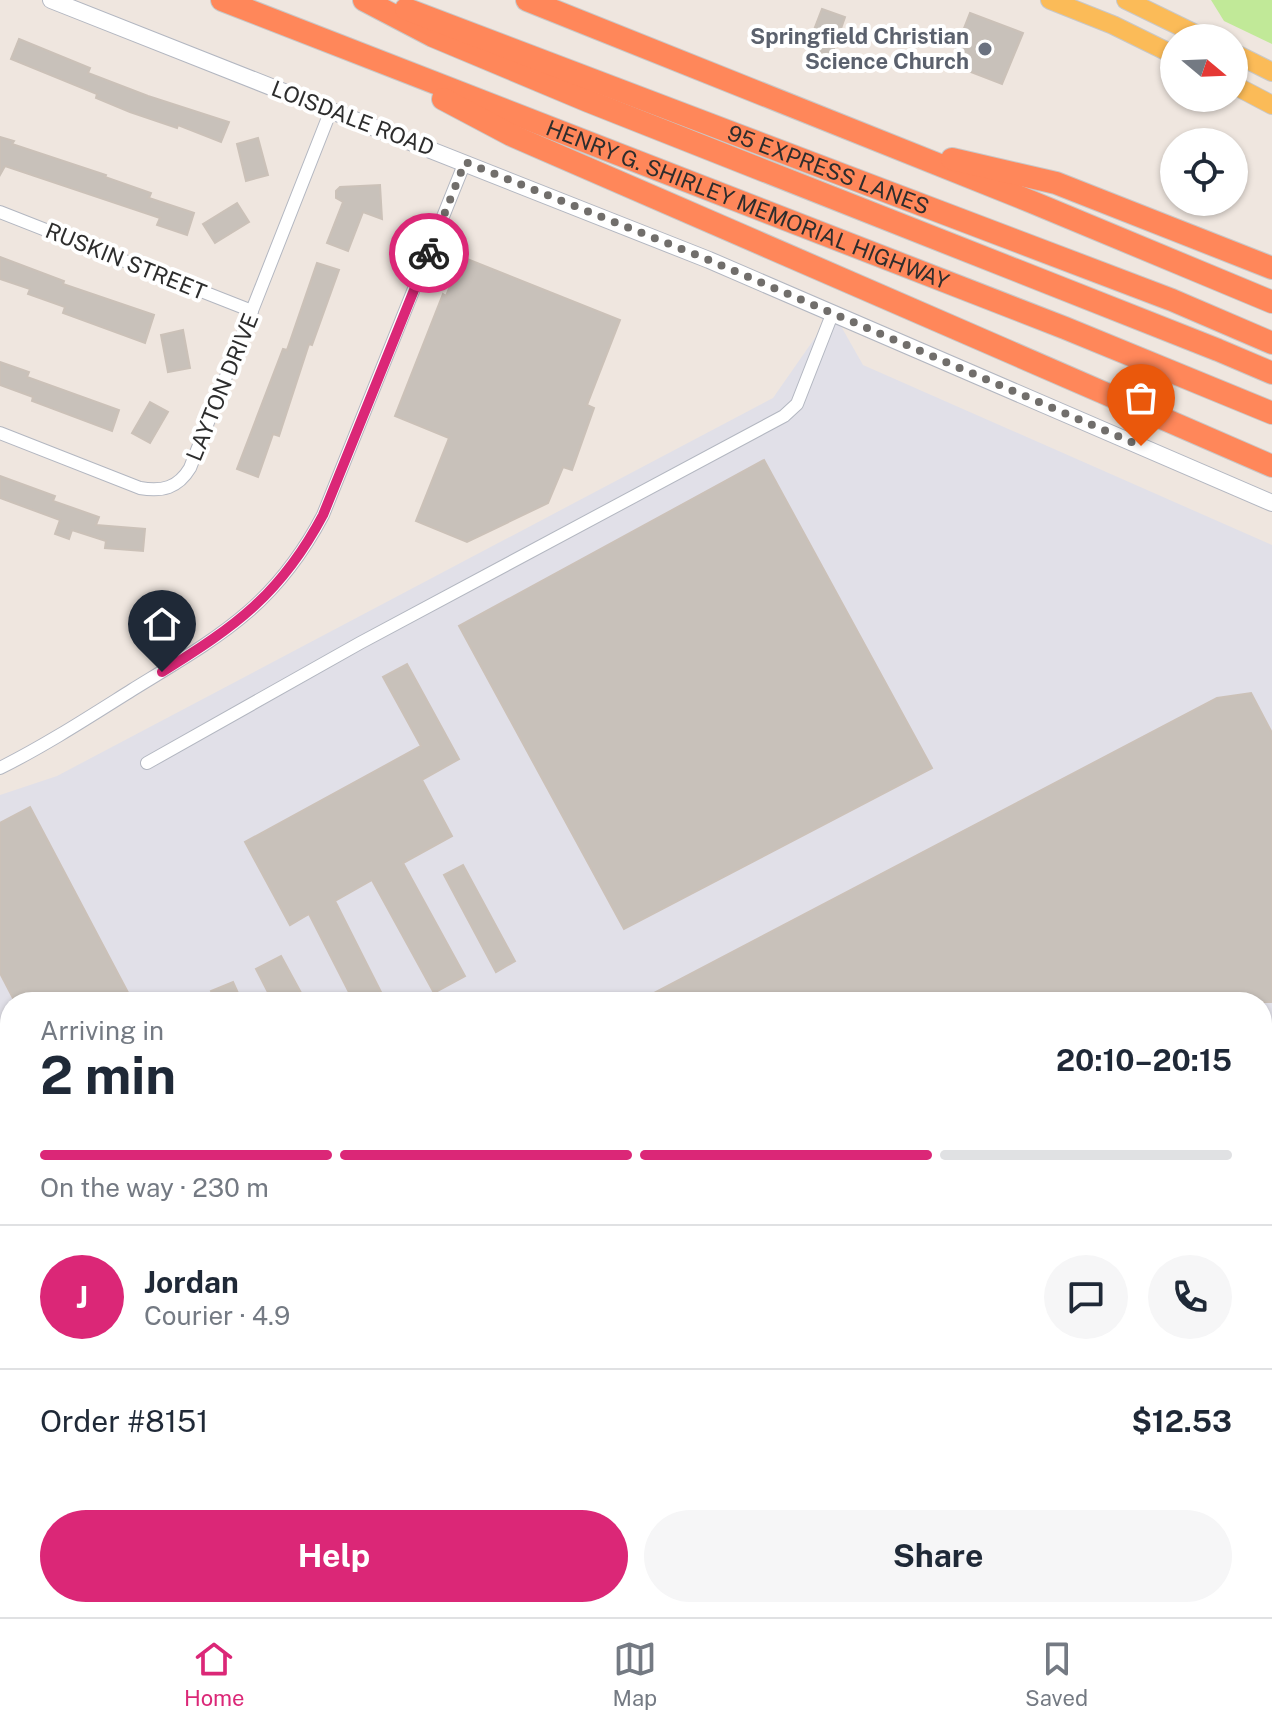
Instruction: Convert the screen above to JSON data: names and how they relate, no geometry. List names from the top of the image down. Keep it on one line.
{"streets":{"highway":["95 EXPRESS LANES","HENRY G. SHIRLEY MEMORIAL HIGHWAY"],"main road":["LOISDALE ROAD"],"street":["RUSKIN STREET","LAYTON DRIVE"]},"crossings":[["LOISDALE ROAD","LAYTON DRIVE"],["RUSKIN STREET","LAYTON DRIVE"]],"places":["Springfield Christian Science Church"],"north":"right","page":{"heading":["2 min","Arriving in","20:10–20:15"],"panel":["Jordan","Courier · 4.9","Order #8151","$12.53"],"bar":"On the way · 230 m","round":"J","buttons":["Help","Share"],"tabs":["Home","Map","Saved"]}}
